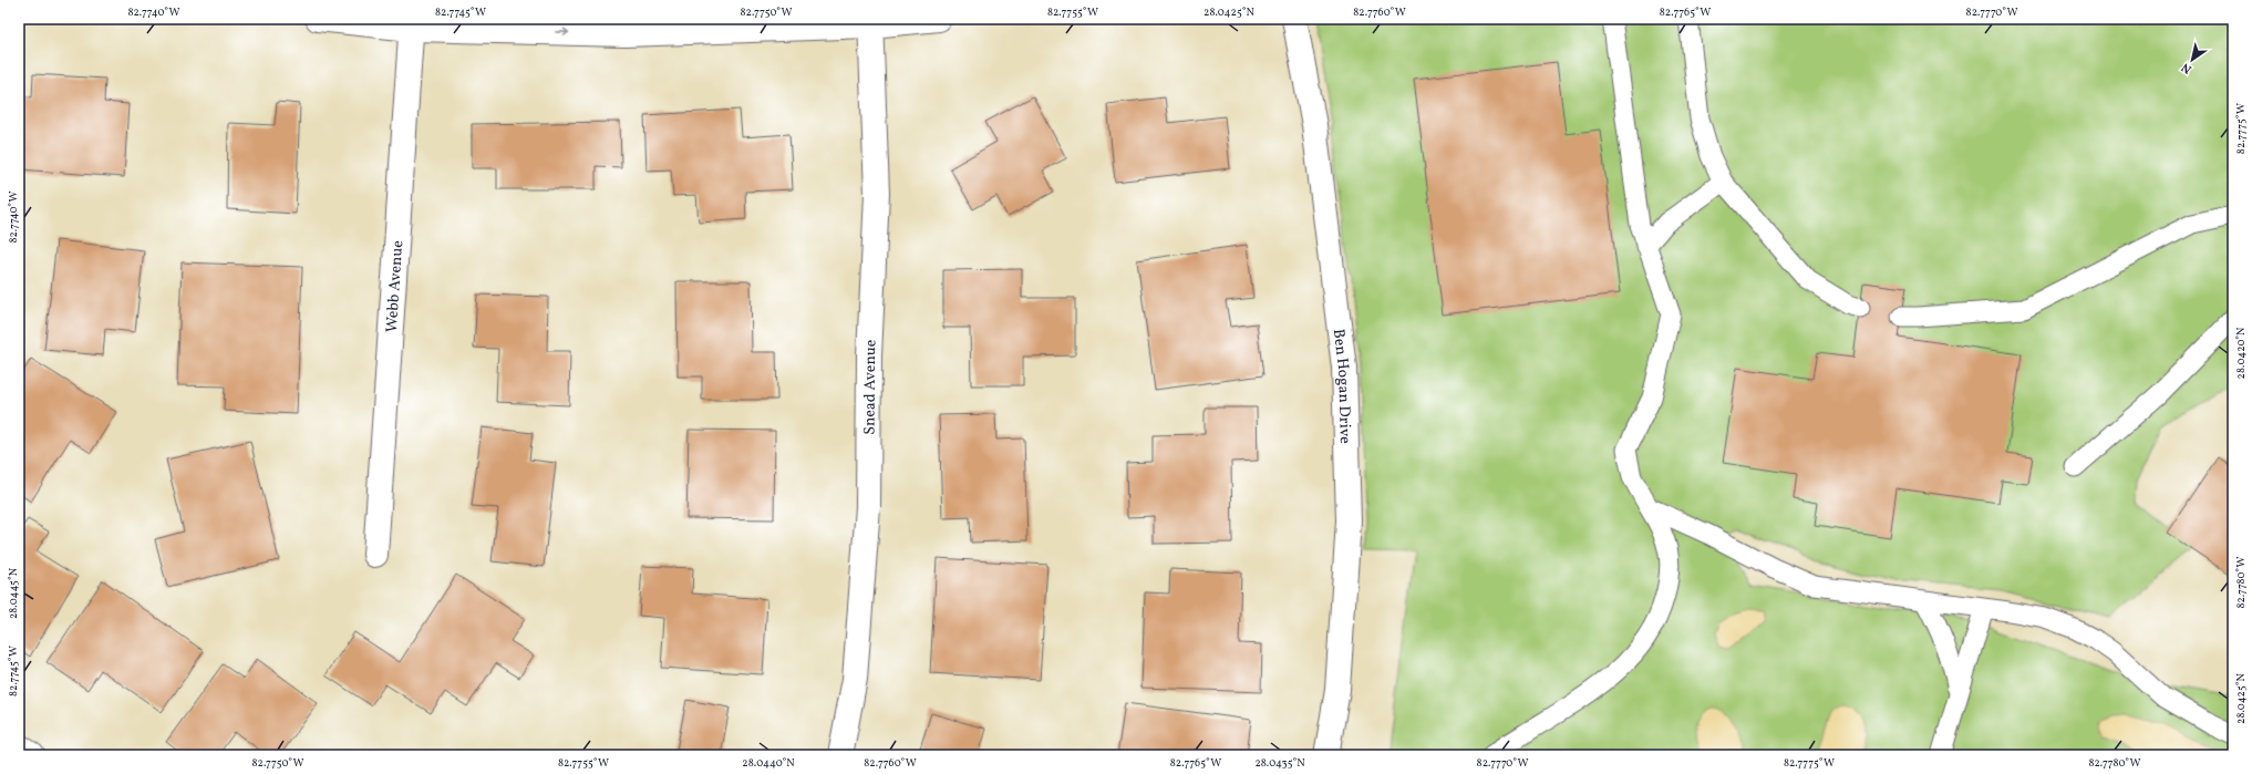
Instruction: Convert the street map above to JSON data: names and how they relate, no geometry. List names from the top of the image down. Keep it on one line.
{"streets":{"street":["Webb Avenue","Ben Hogan Drive","Snead Avenue"]},"north":"bottom left","coordinates":["82.7740°W","82.7745°W","82.7750°W","82.7755°W","28.0425°N","82.7760°W","82.7765°W","82.7770°W","82.7775°W","28.0420°N","82.7780°W","28.0445°N","28.0440°N","28.0435°N"]}
